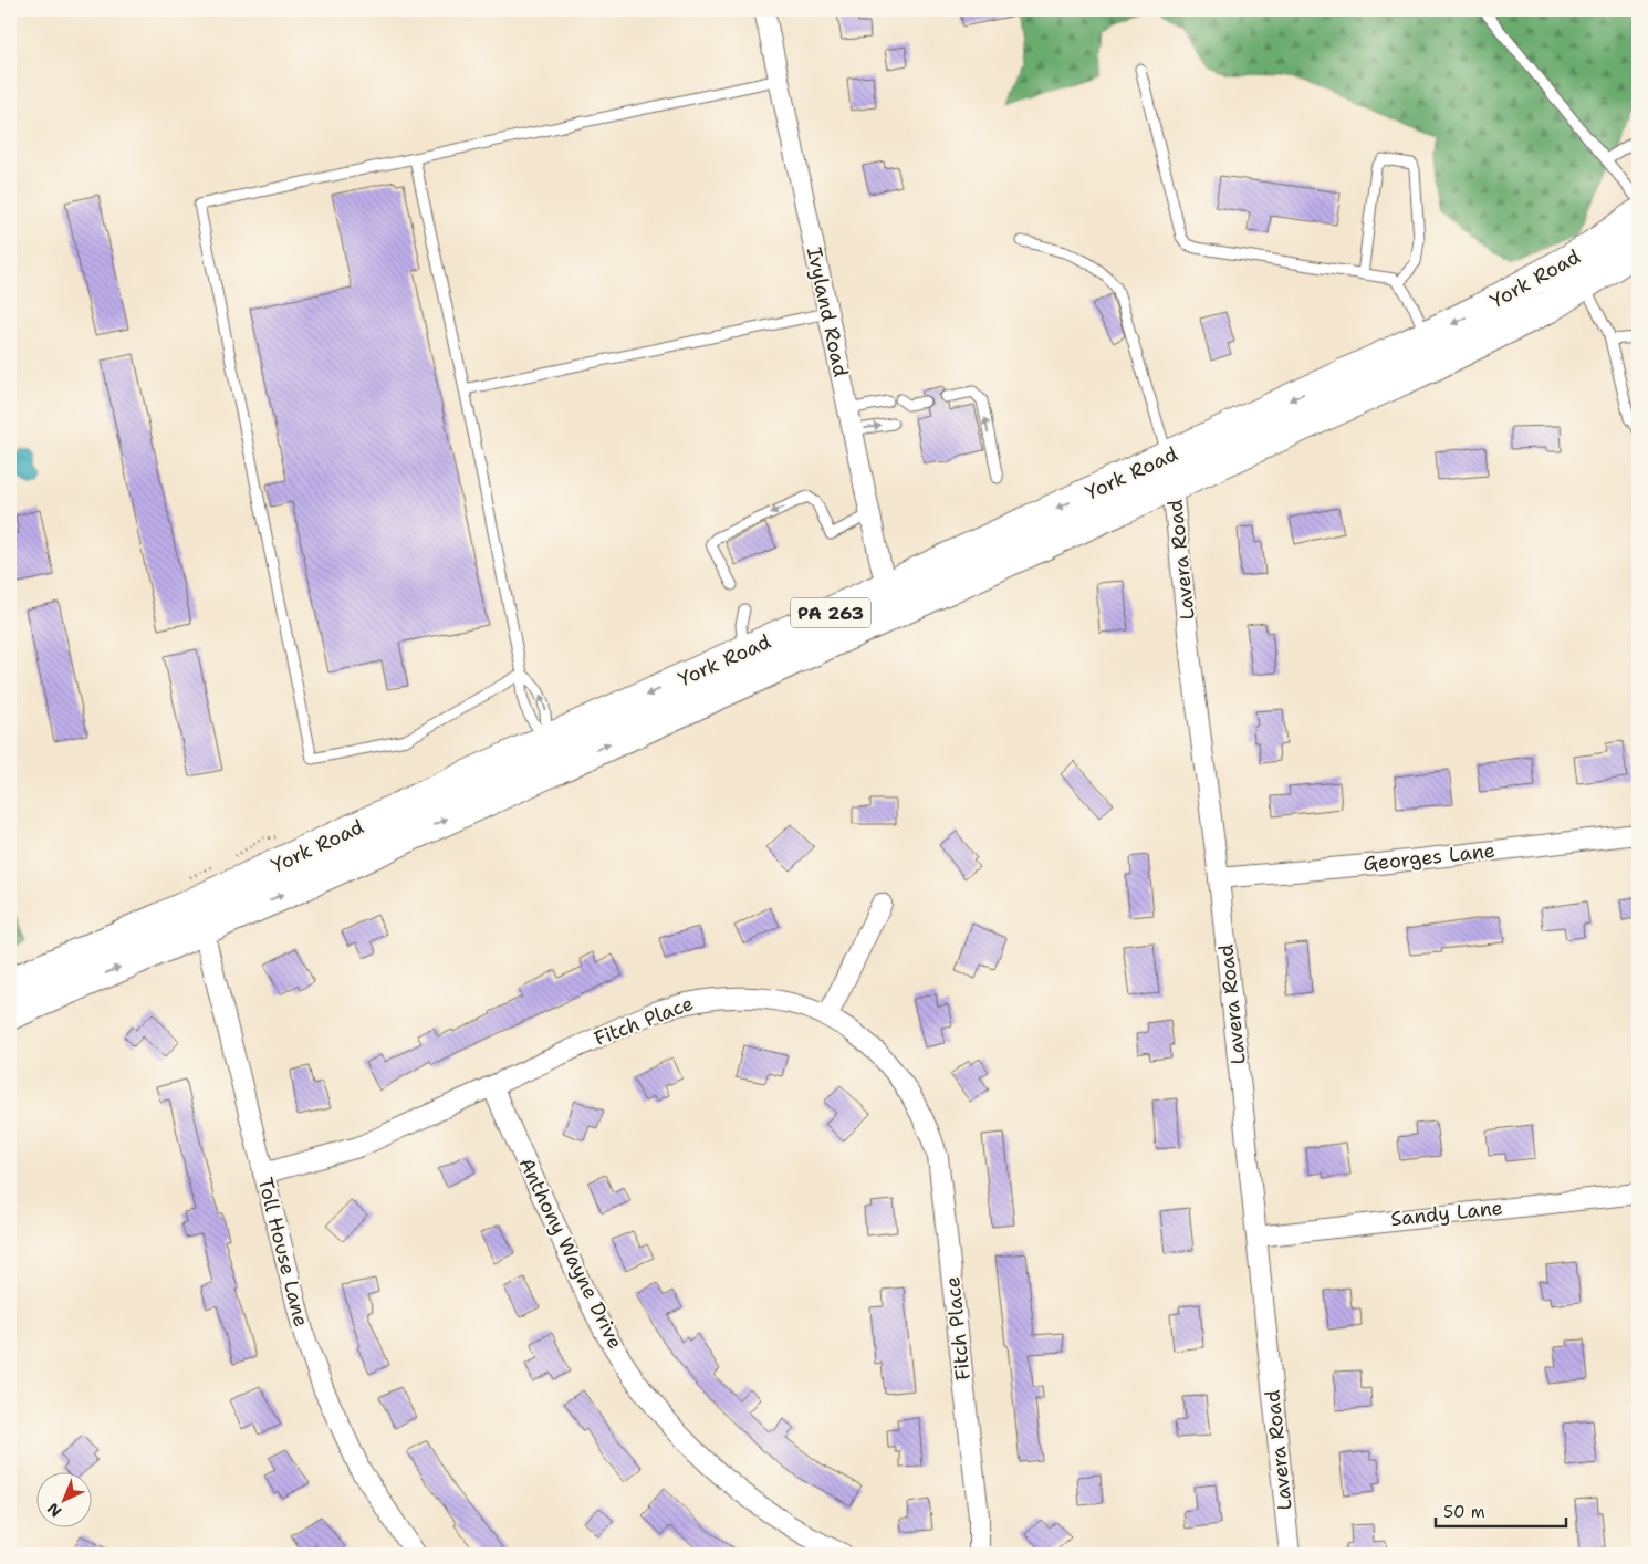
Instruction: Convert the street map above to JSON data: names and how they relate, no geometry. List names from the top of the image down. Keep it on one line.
{"streets":{"highway":["York Road","PA 263"],"street":["Ivyland Road","Lavera Road","Georges Lane","Fitch Place","Sandy Lane","Toll House Lane","Anthony Wayne Drive"]},"crossings":[["York Road","Ivyland Road"],["York Road","Lavera Road"],["York Road","Toll House Lane"],["Lavera Road","Georges Lane"],["Lavera Road","Sandy Lane"],["Fitch Place","Toll House Lane"],["Fitch Place","Anthony Wayne Drive"]],"scale_bar":"50 m","north":"bottom left"}
